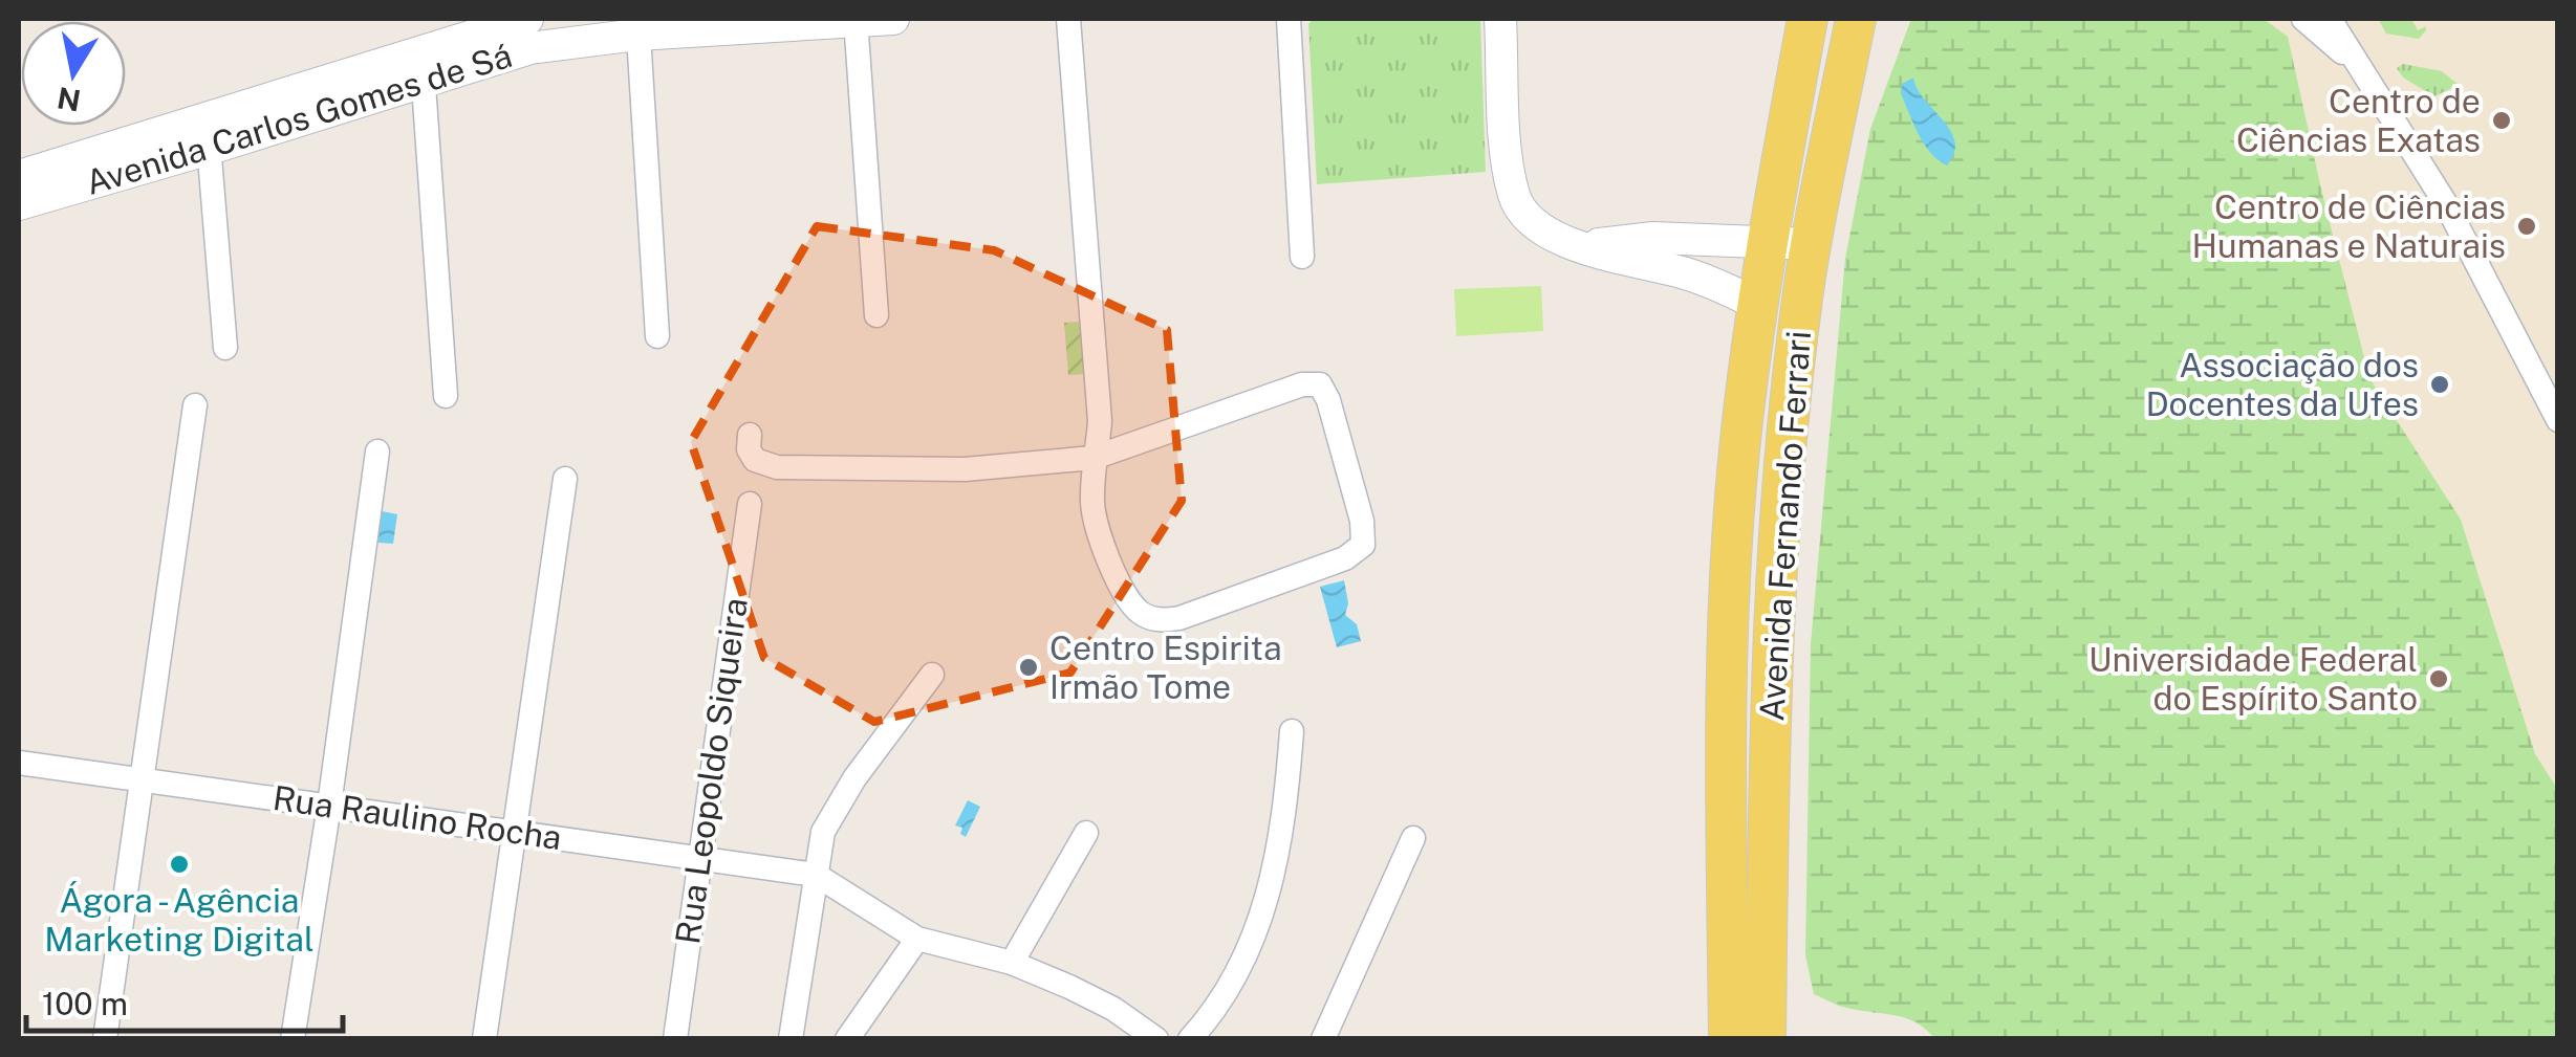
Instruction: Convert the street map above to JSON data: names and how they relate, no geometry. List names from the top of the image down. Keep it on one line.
{"streets":{"main road":["Avenida Fernando Ferrari"],"street":["Avenida Carlos Gomes de Sá","Rua Leopoldo Siqueira","Rua Raulino Rocha"]},"crossings":[["Rua Leopoldo Siqueira","Rua Raulino Rocha"]],"places":["Centro de Ciências Exatas","Centro de Ciências Humanas e Naturais","Associação dos Docentes da Ufes","Centro Espirita Irmão Tome","Universidade Federal do Espírito Santo","Ágora - Agência Marketing Digital"],"scale_bar":"100 m","north":"bottom"}
